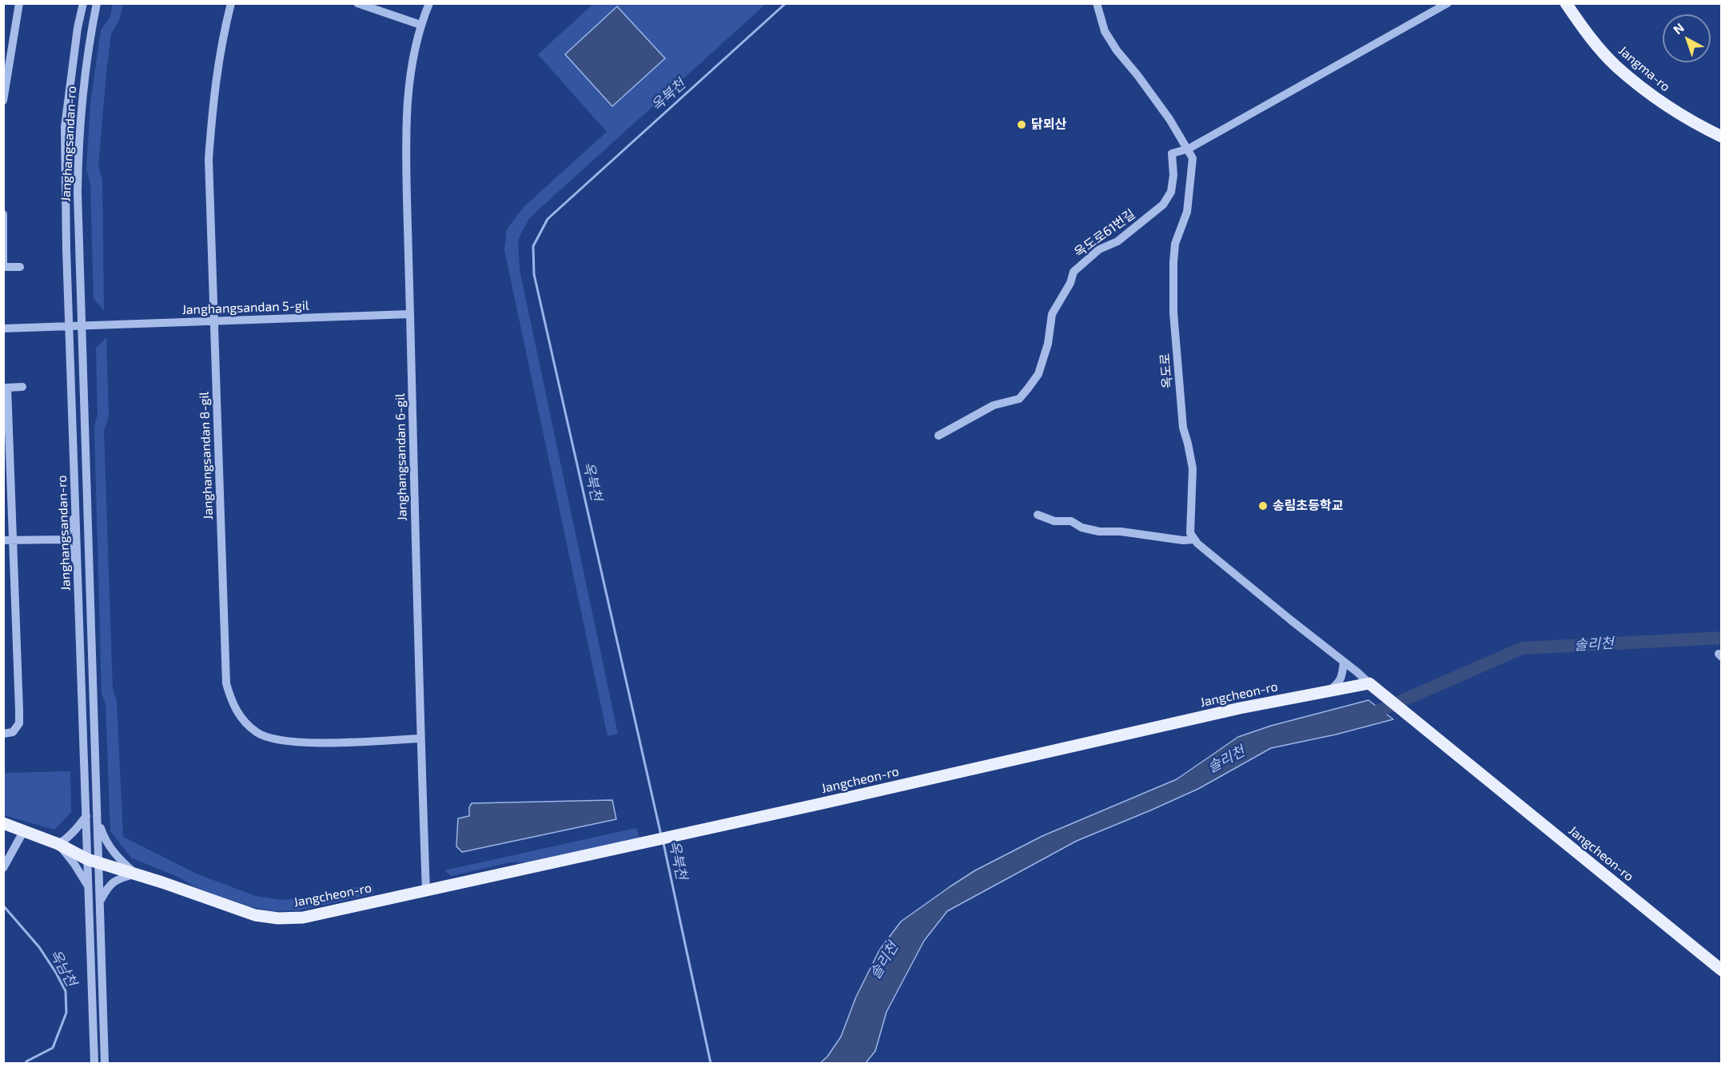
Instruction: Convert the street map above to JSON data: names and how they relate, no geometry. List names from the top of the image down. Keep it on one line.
{"streets":{"main road":["Jangma-ro","Jangcheon-ro"],"street":["Janghangsandan-ro","옥도로61번길","Janghangsandan 5-gil","옥도로","Janghangsandan 8-gil","Janghangsandan 6-gil"]},"crossings":[["Janghangsandan-ro","Janghangsandan 5-gil"],["Janghangsandan-ro","Jangcheon-ro"],["옥도로61번길","옥도로"],["Janghangsandan 5-gil","Janghangsandan 8-gil"],["Janghangsandan 5-gil","Janghangsandan 6-gil"],["Janghangsandan 8-gil","Janghangsandan 6-gil"],["Janghangsandan 6-gil","Jangcheon-ro"]],"water":["옥북천","솔리천","옥남천"],"places":["닭뫼산","송림초등학교"],"north":"top left"}
